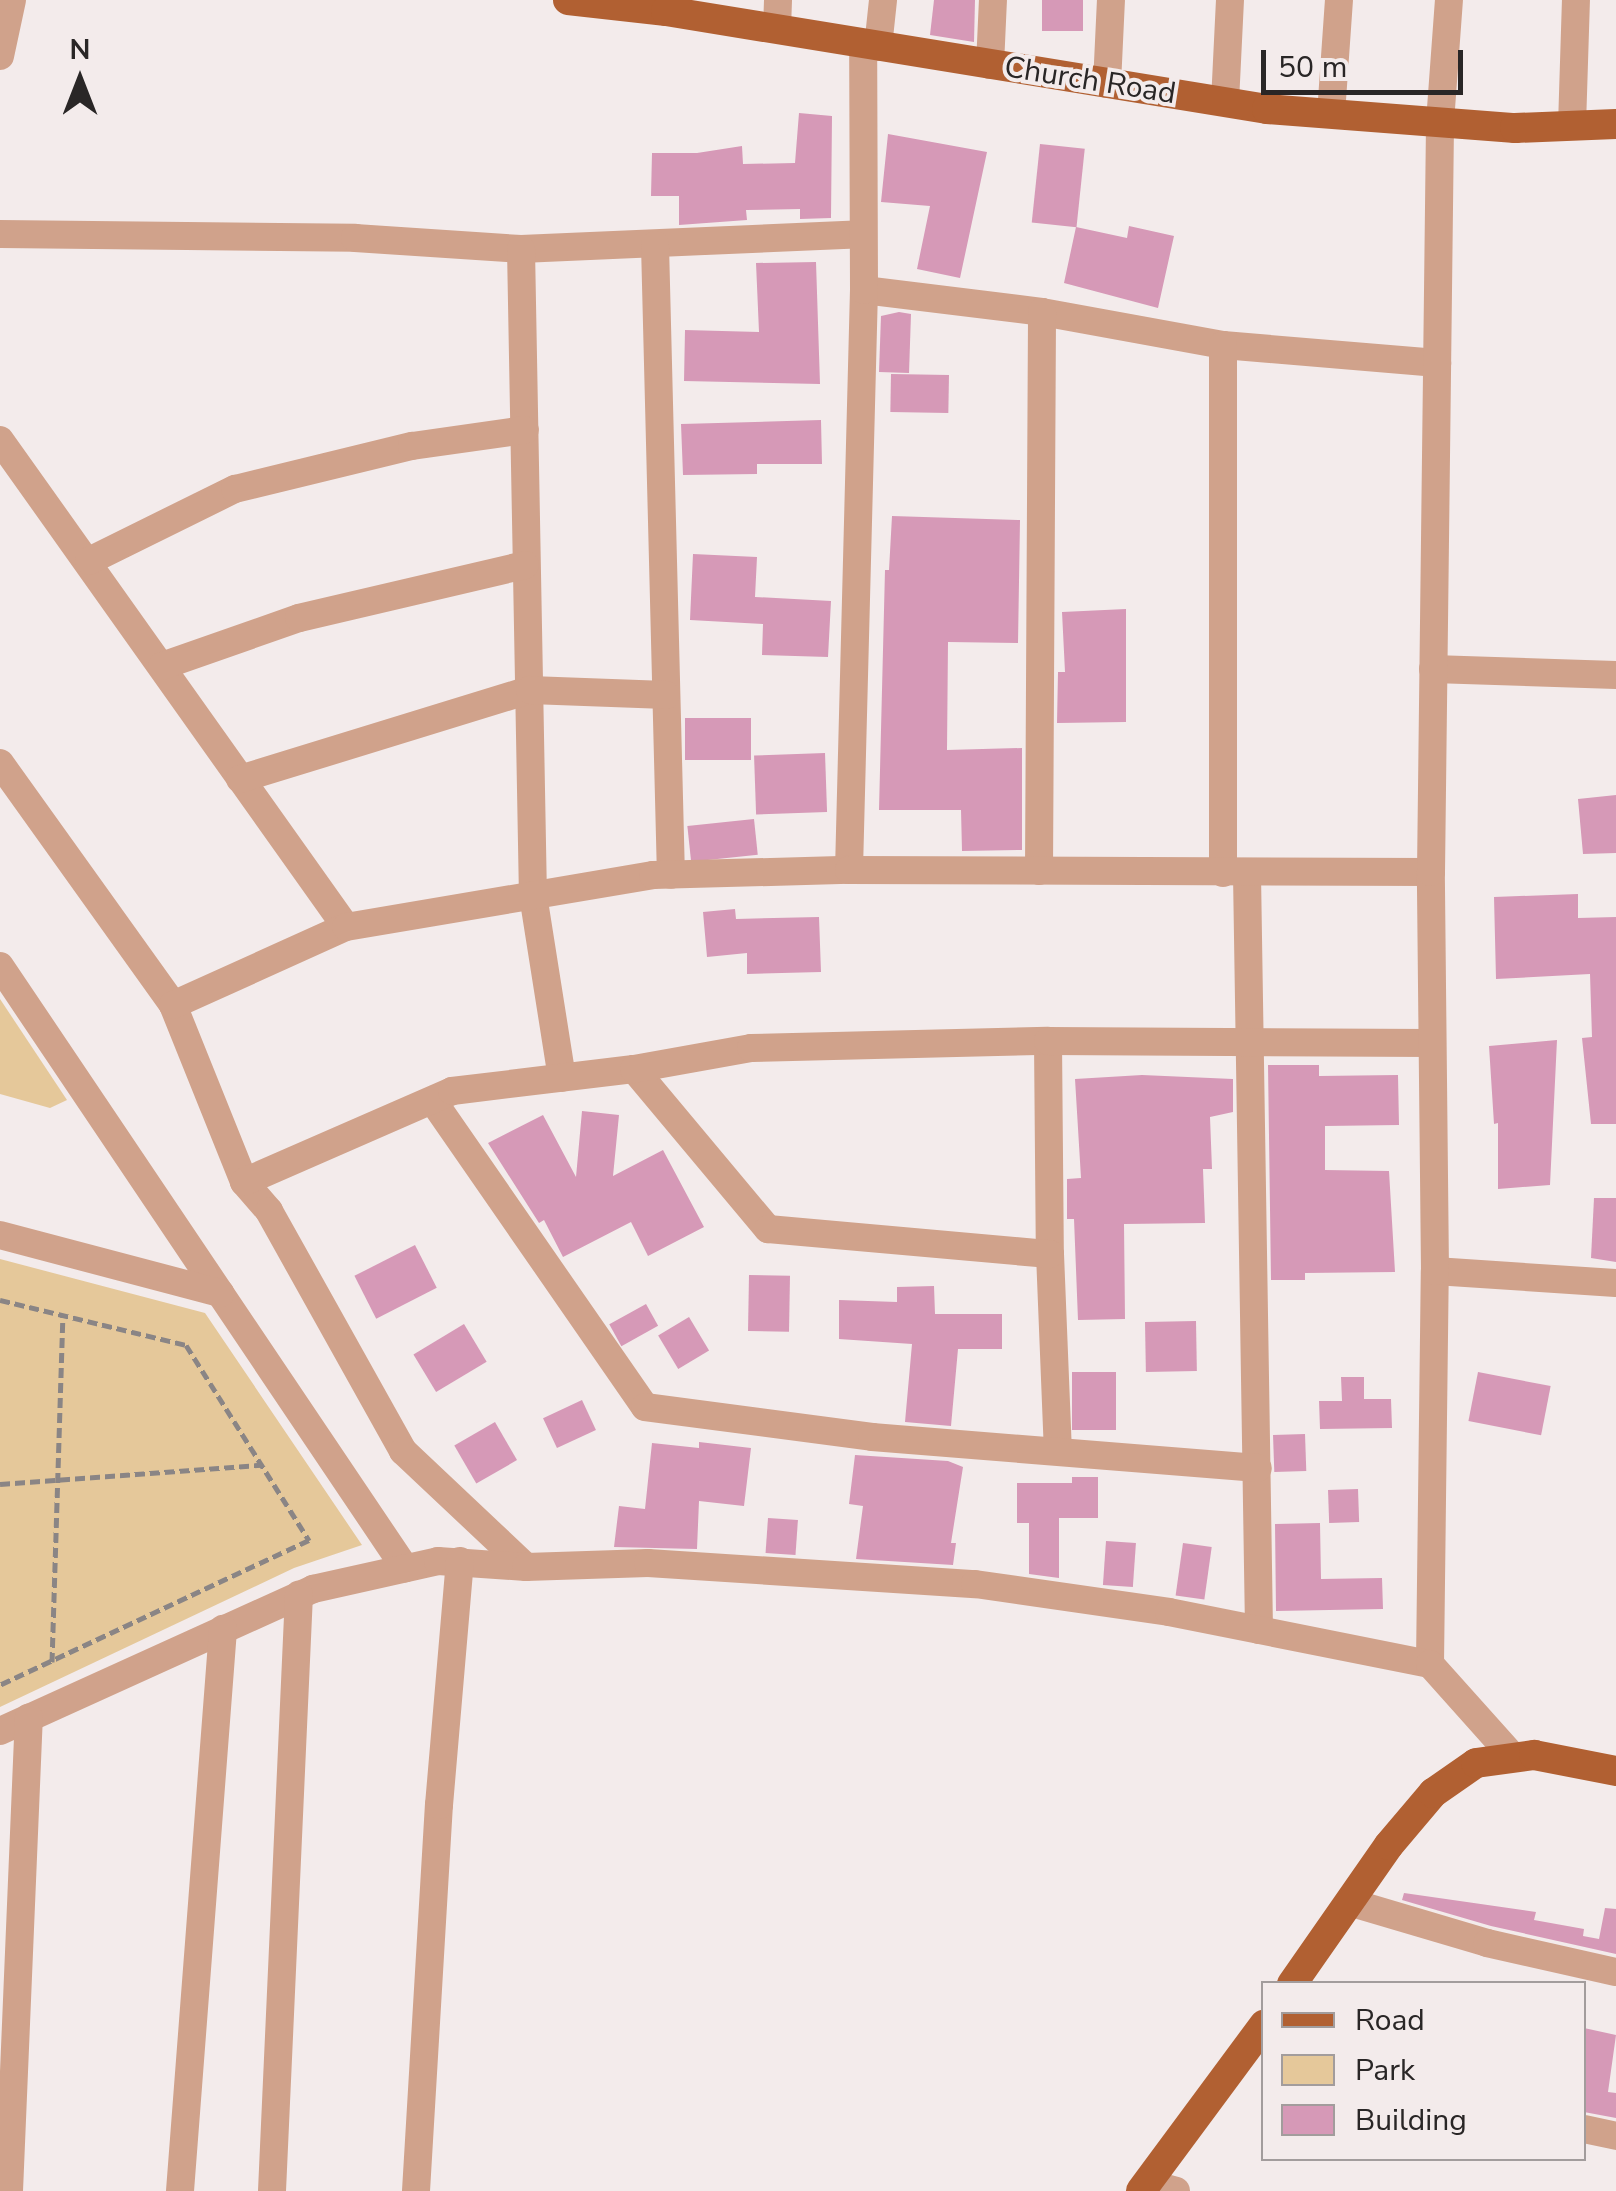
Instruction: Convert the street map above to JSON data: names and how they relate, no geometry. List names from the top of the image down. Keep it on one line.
{"streets":{"main road":["Church Road"]},"legend":["Road","Park","Building"],"scale_bar":"50 m","north":"top"}
